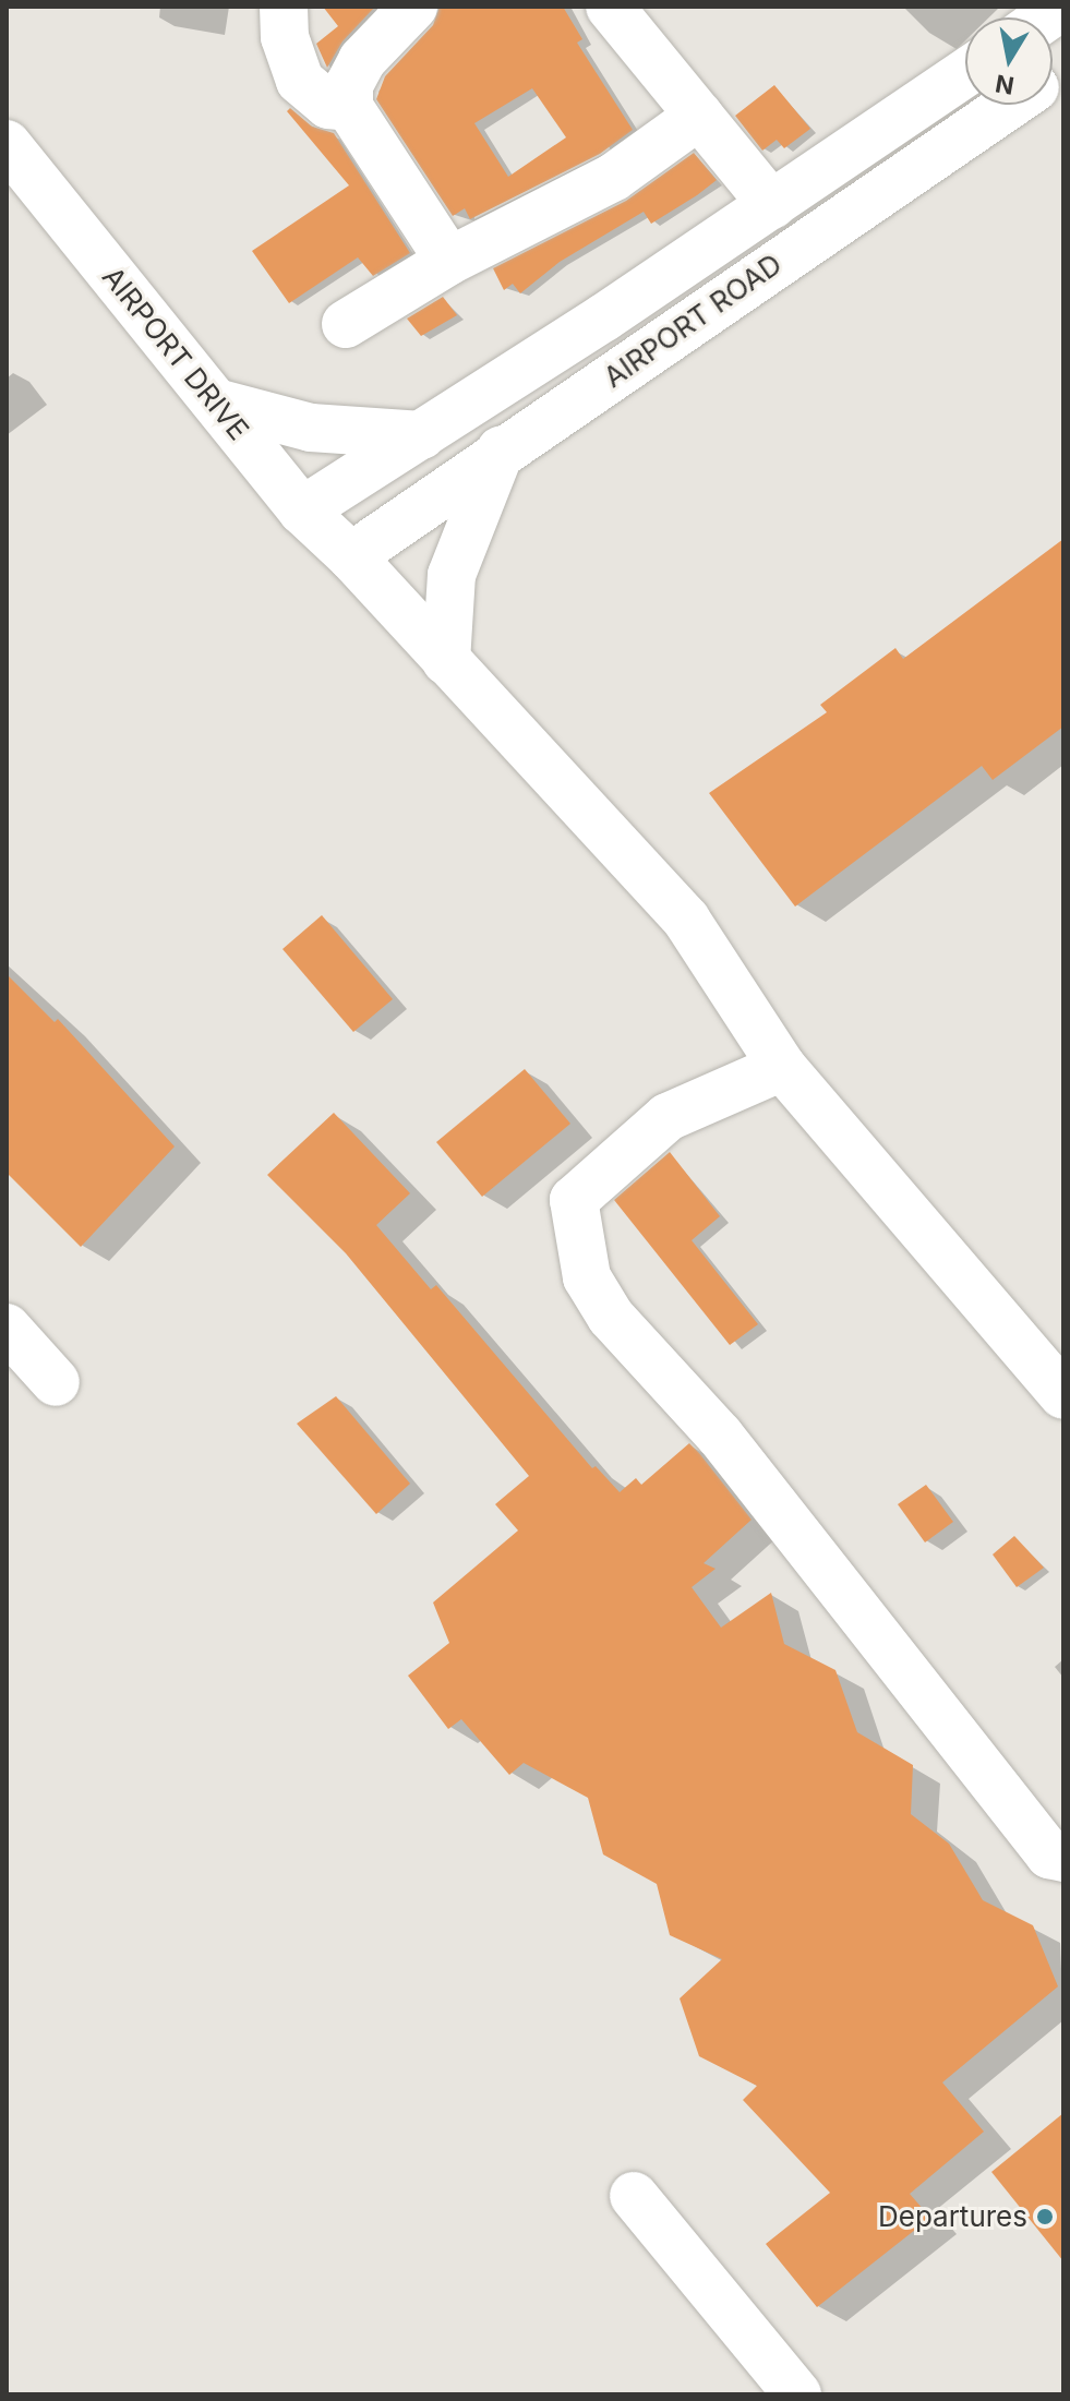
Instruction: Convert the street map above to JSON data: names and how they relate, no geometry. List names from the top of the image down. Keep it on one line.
{"streets":{"main road":["AIRPORT ROAD","AIRPORT DRIVE"]},"crossings":[["AIRPORT ROAD","AIRPORT DRIVE"]],"places":["Departures"],"north":"bottom"}
